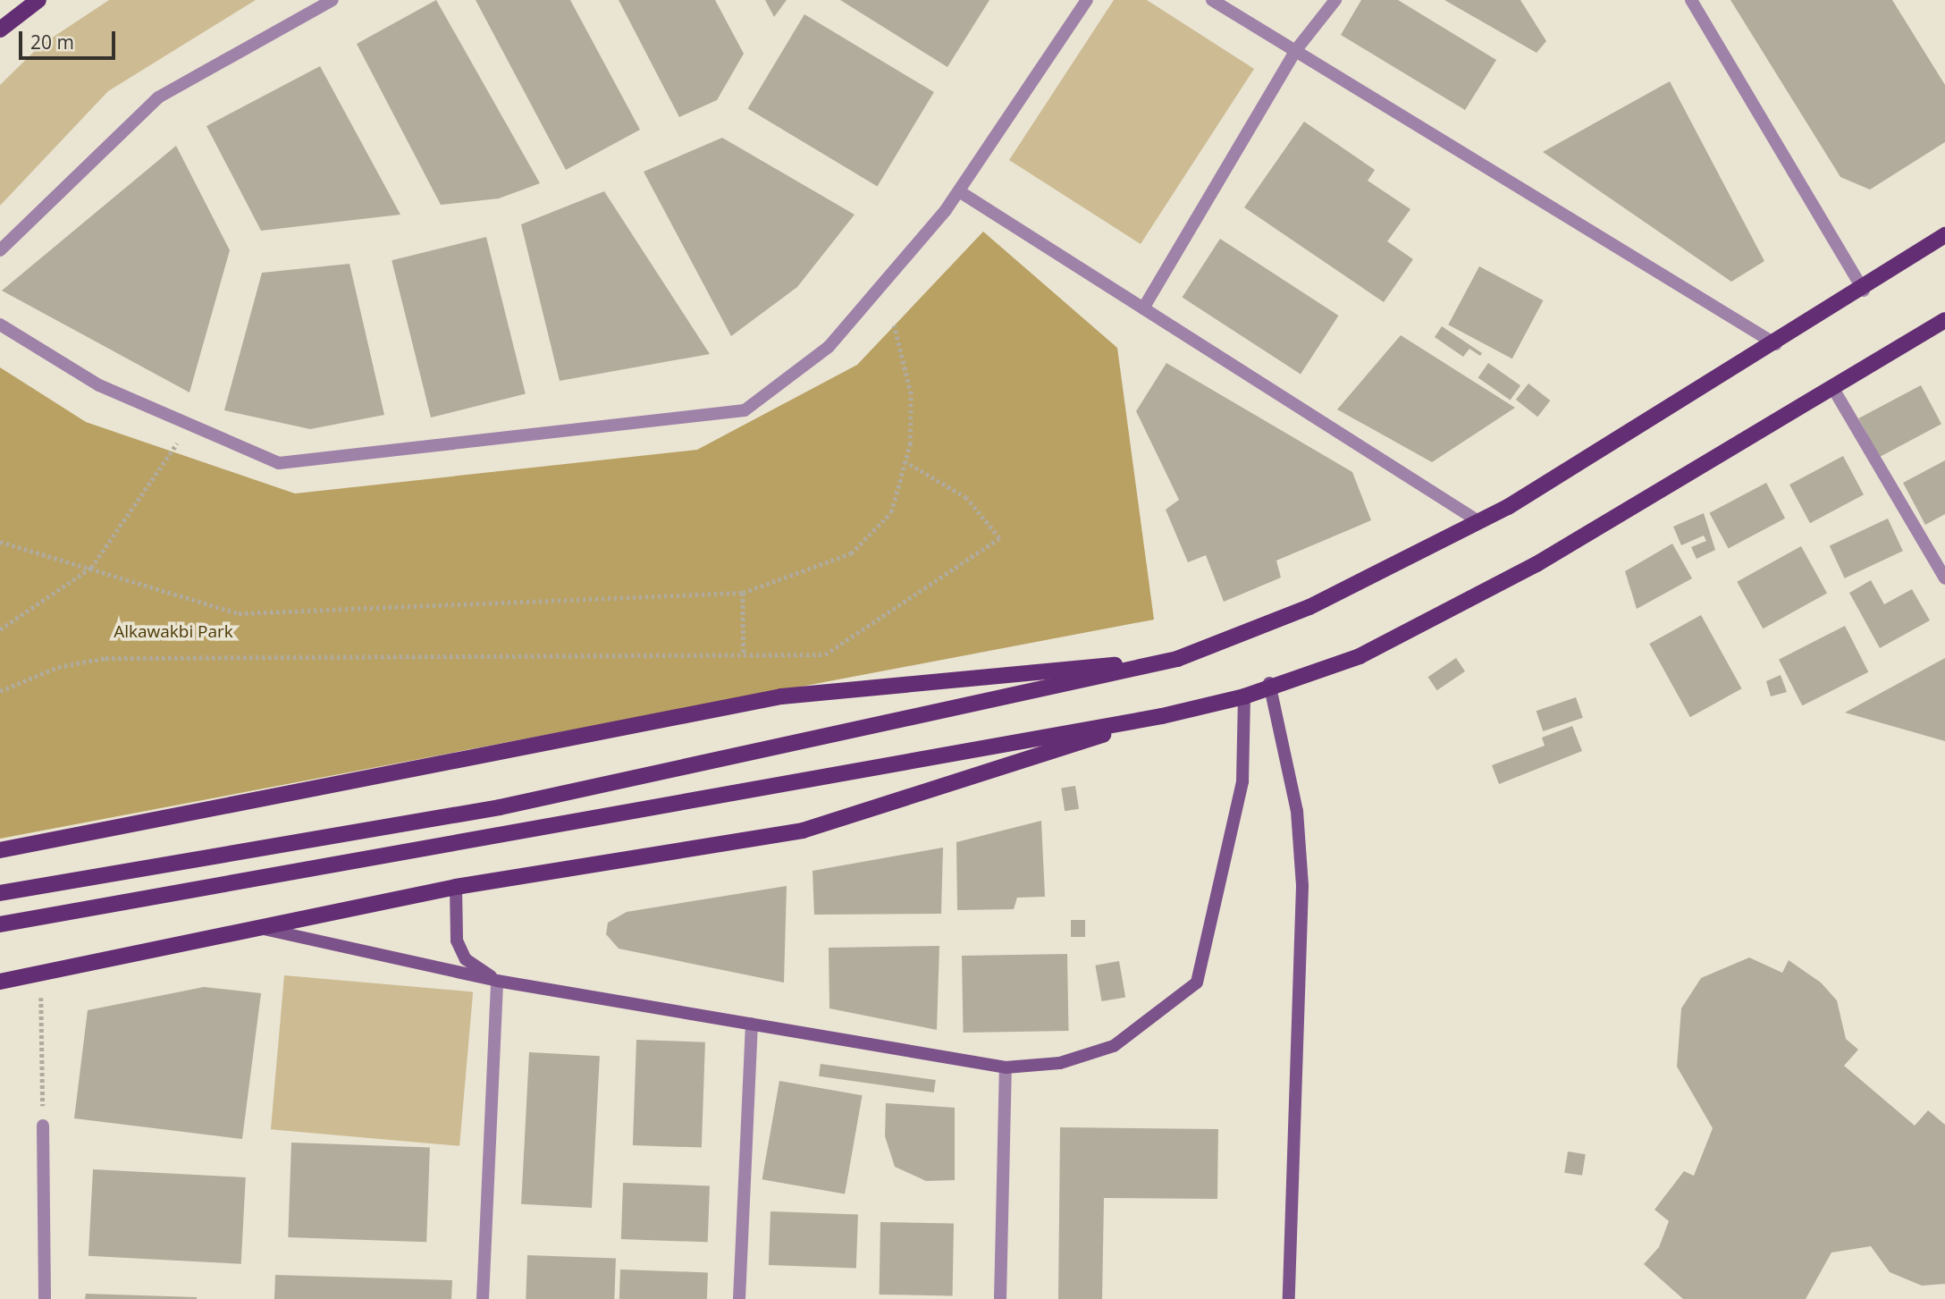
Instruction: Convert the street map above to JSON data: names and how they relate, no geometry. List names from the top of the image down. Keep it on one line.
{"parks":["Alkawakbi Park"],"scale_bar":"20 m"}
